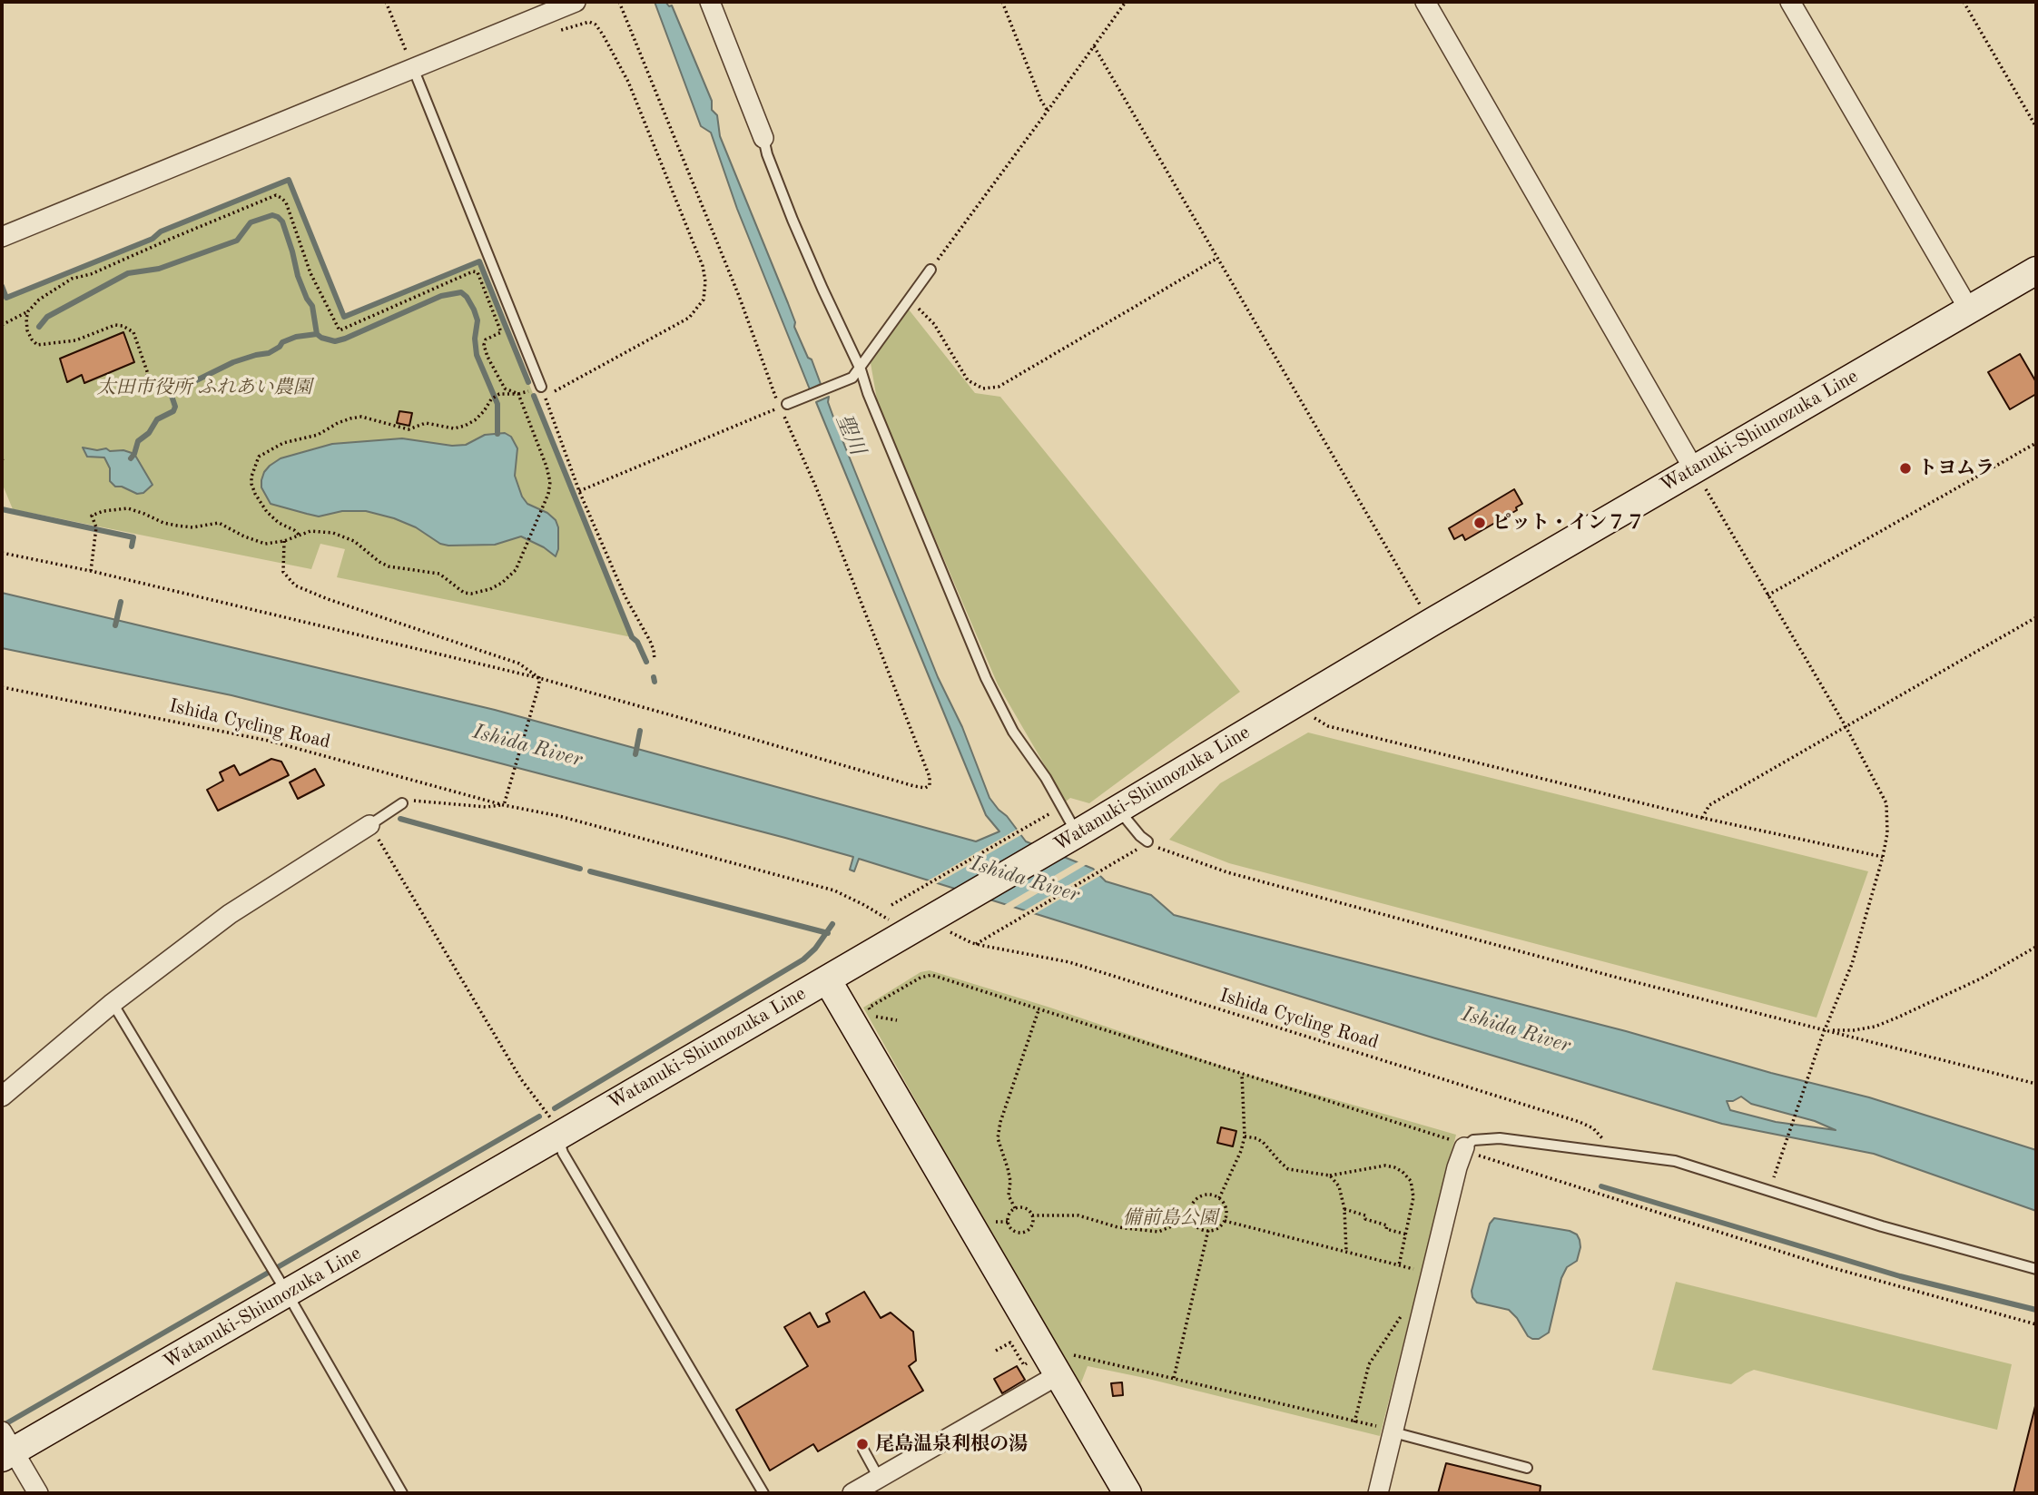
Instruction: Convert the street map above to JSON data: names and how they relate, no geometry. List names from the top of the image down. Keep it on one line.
{"streets":{"main road":["Watanuki-Shiunozuka Line"],"path":["Ishida Cycling Road"]},"crossings":[["Watanuki-Shiunozuka Line","Ishida Cycling Road"]],"water":["聖川","Ishida River"],"parks":["太田市役所 ふれあい農園","備前島公園"],"places":["トヨムラ","ピット・イン７７","尾島温泉利根の湯"]}
